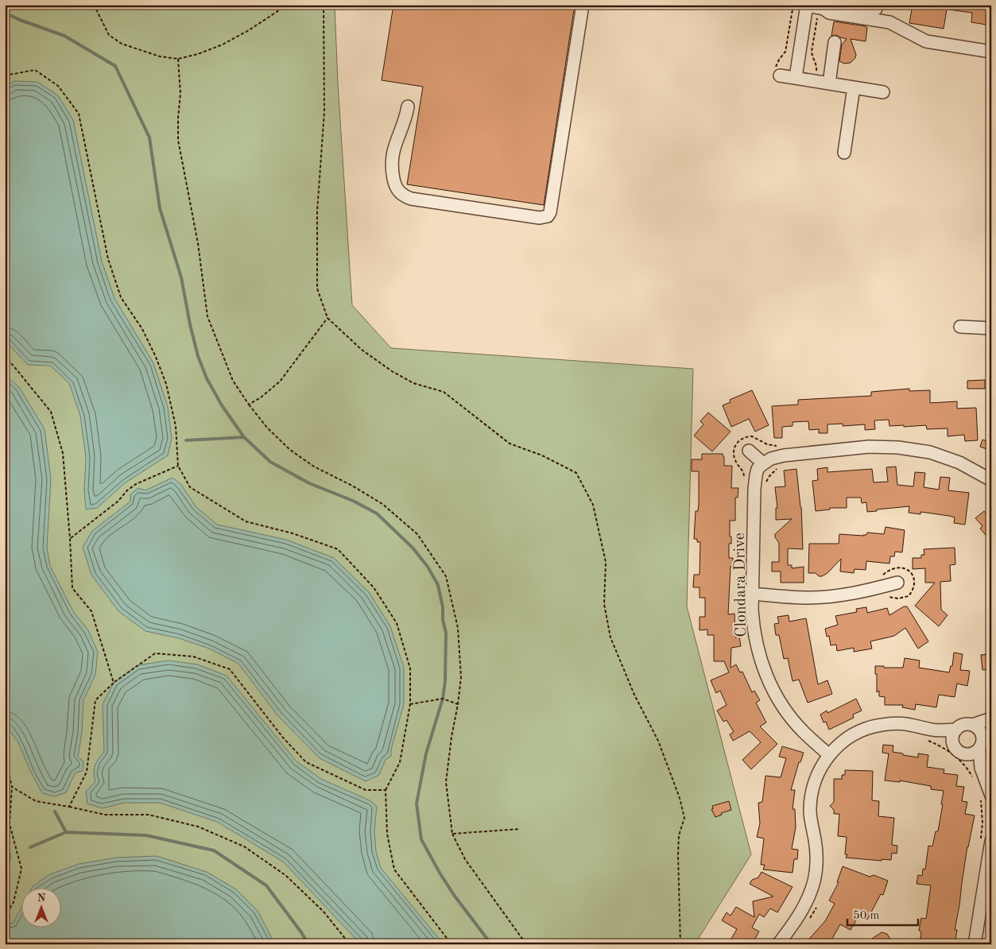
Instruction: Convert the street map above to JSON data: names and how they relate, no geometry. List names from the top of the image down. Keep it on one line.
{"streets":{"street":["Clondara Drive"]},"scale_bar":"50 m","north":"top"}
